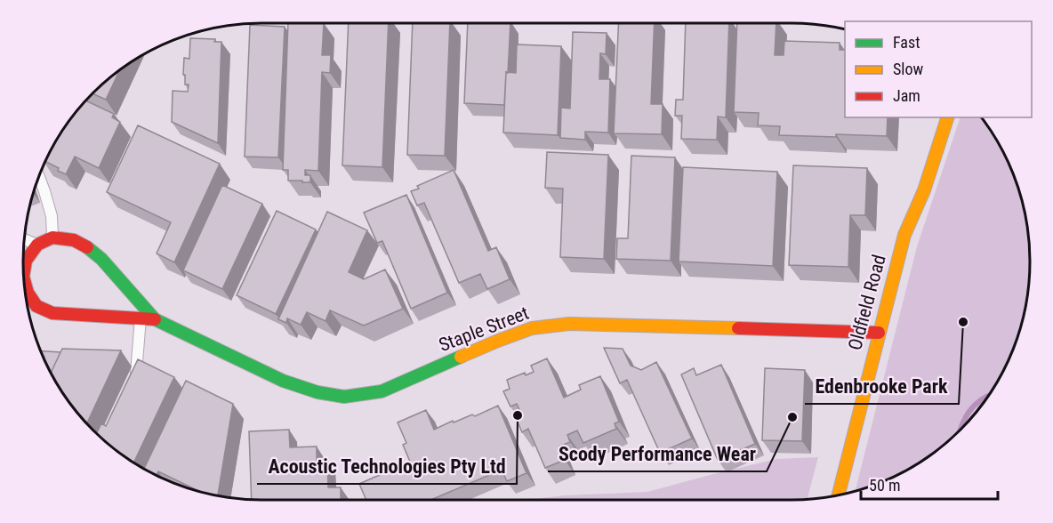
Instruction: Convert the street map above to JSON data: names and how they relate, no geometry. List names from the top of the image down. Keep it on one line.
{"streets":{"street":["Oldfield Road","Staple Street"]},"crossings":[["Oldfield Road","Staple Street"]],"places":["Edenbrooke Park","Acoustic Technologies Pty Ltd","Scody Performance Wear"],"legend":["Fast","Slow","Jam"],"scale_bar":"50 m"}
